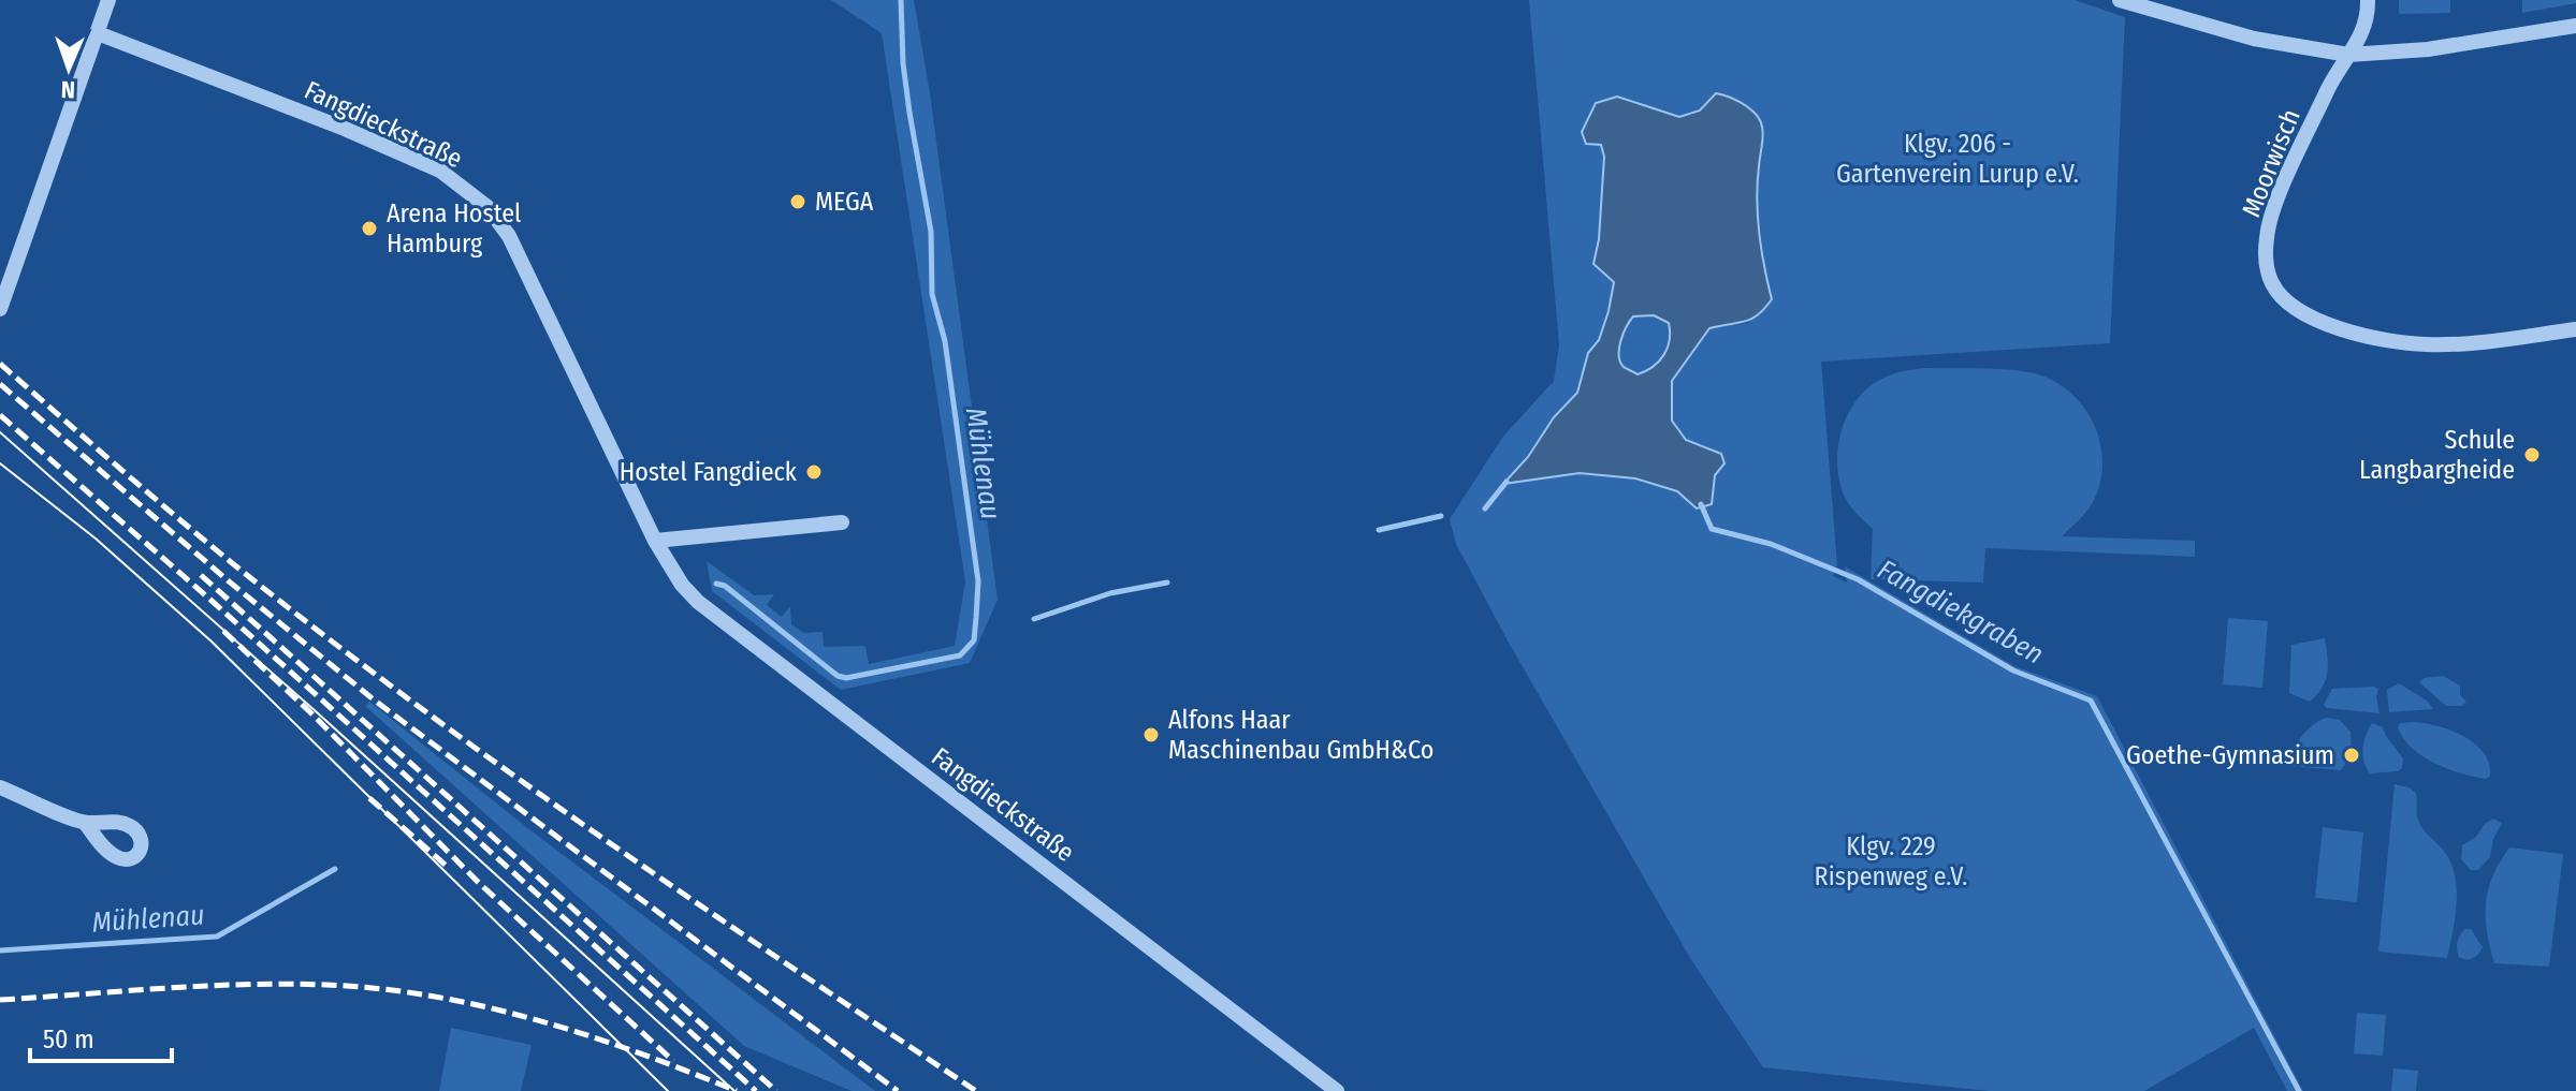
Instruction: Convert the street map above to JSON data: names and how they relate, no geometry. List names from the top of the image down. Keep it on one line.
{"streets":{"street":["Fangdieckstraße","Moorwisch"]},"water":["Mühlenau","Fangdiekgraben"],"parks":["Klgv. 206 - Gartenverein Lurup e.V.","Klgv. 229 Rispenweg e.V."],"places":["MEGA","Arena Hostel Hamburg","Schule Langbargheide","Hostel Fangdieck","Alfons Haar Maschinenbau GmbH&Co","Goethe-Gymnasium"],"scale_bar":"50 m","north":"bottom"}
